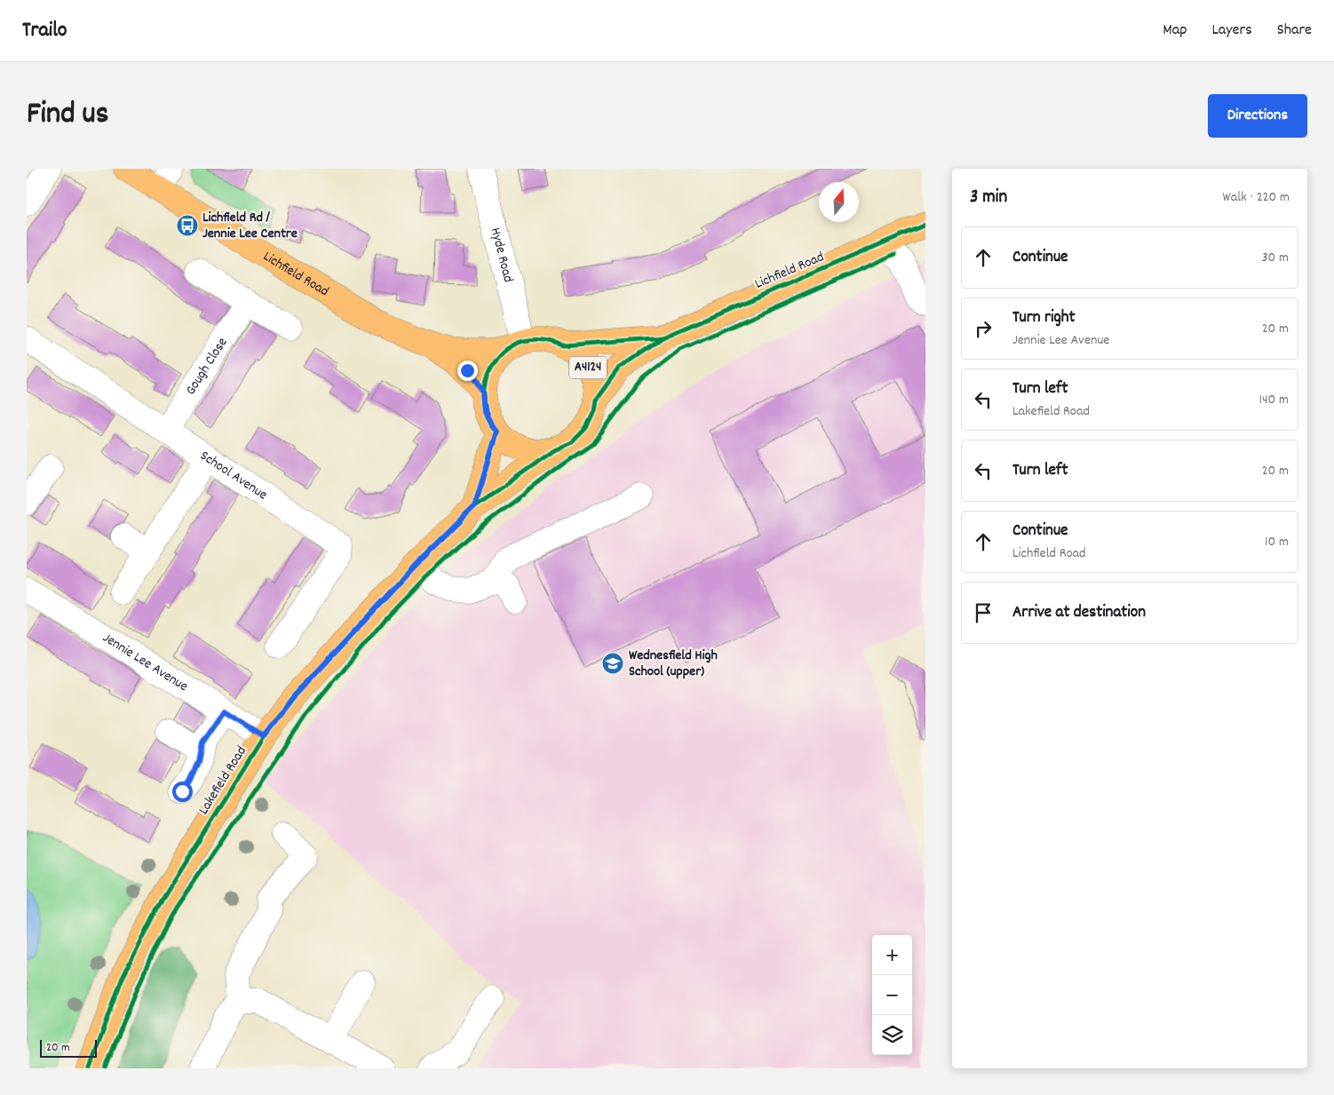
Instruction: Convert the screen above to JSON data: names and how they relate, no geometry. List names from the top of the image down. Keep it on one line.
{"streets":{"main road":["Lichfield Road","A4124","Lakefield Road"],"street":["Hyde Road","Gough Close","School Avenue","Jennie Lee Avenue"]},"crossings":[["Hyde Road","Lichfield Road"],["Hyde Road","A4124"],["Hyde Road","Lakefield Road"],["Lichfield Road","A4124"],["Lichfield Road","Lakefield Road"],["Gough Close","School Avenue"],["A4124","Lakefield Road"],["Jennie Lee Avenue","Lakefield Road"]],"places":{"bus stop":["Lichfield Rd / Jennie Lee Centre"],"school or university":["Wednesfield High School (upper)"]},"scale_bar":"20 m","north":"top","page":{"header":"Trailo","nav":["Map","Layers","Share"],"title":"Find us","buttons":"Directions","heading":["3 min","Walk · 220 m"],"list":[["Continue","30 m"],["Turn right","Jennie Lee Avenue","20 m"],["Turn left","Lakefield Road","140 m"],["Turn left","20 m"],["Continue","Lichfield Road","10 m"],"Arrive at destination"],"map_buttons":["+","−"],"scale":"20 m"}}
